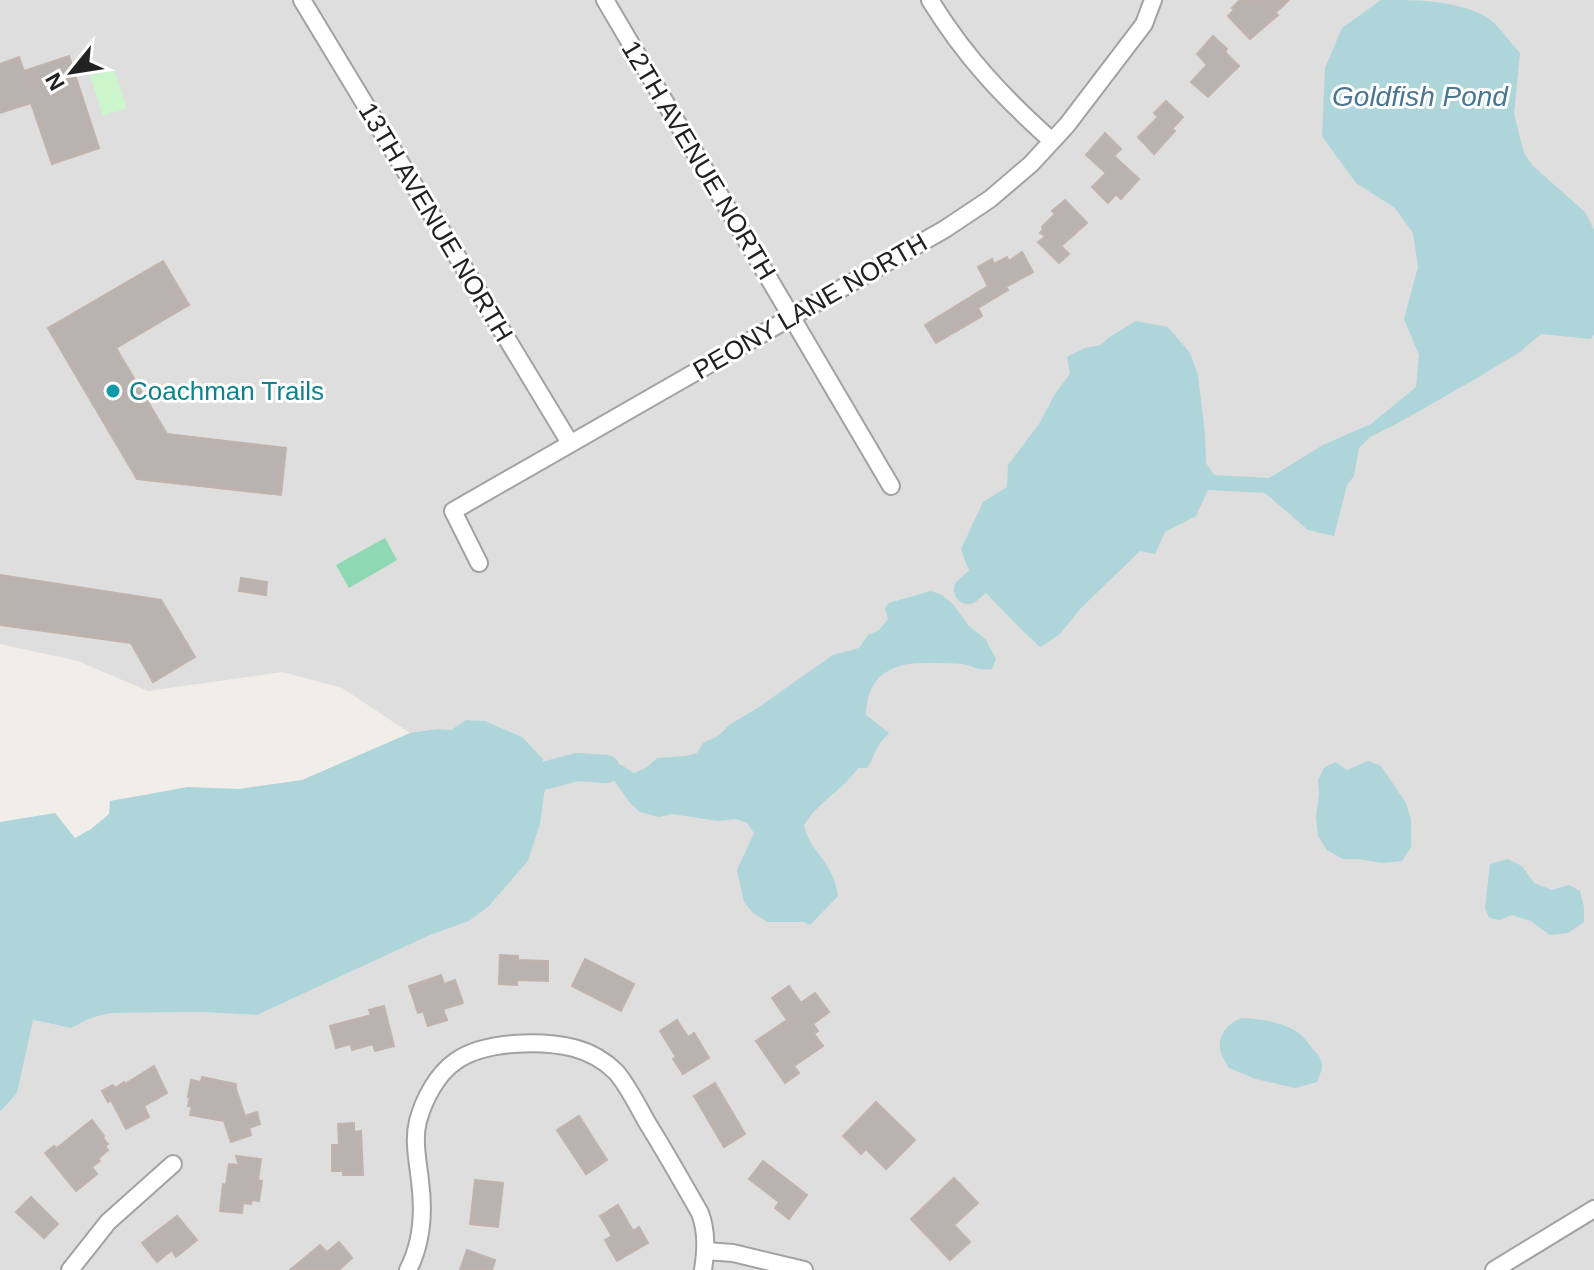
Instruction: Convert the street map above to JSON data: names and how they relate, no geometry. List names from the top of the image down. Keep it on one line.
{"streets":{"street":["12TH AVENUE NORTH","13TH AVENUE NORTH","PEONY LANE NORTH"]},"crossings":[["12TH AVENUE NORTH","PEONY LANE NORTH"],["13TH AVENUE NORTH","PEONY LANE NORTH"]],"water":["Goldfish Pond"],"places":["Coachman Trails"],"north":"bottom left"}
